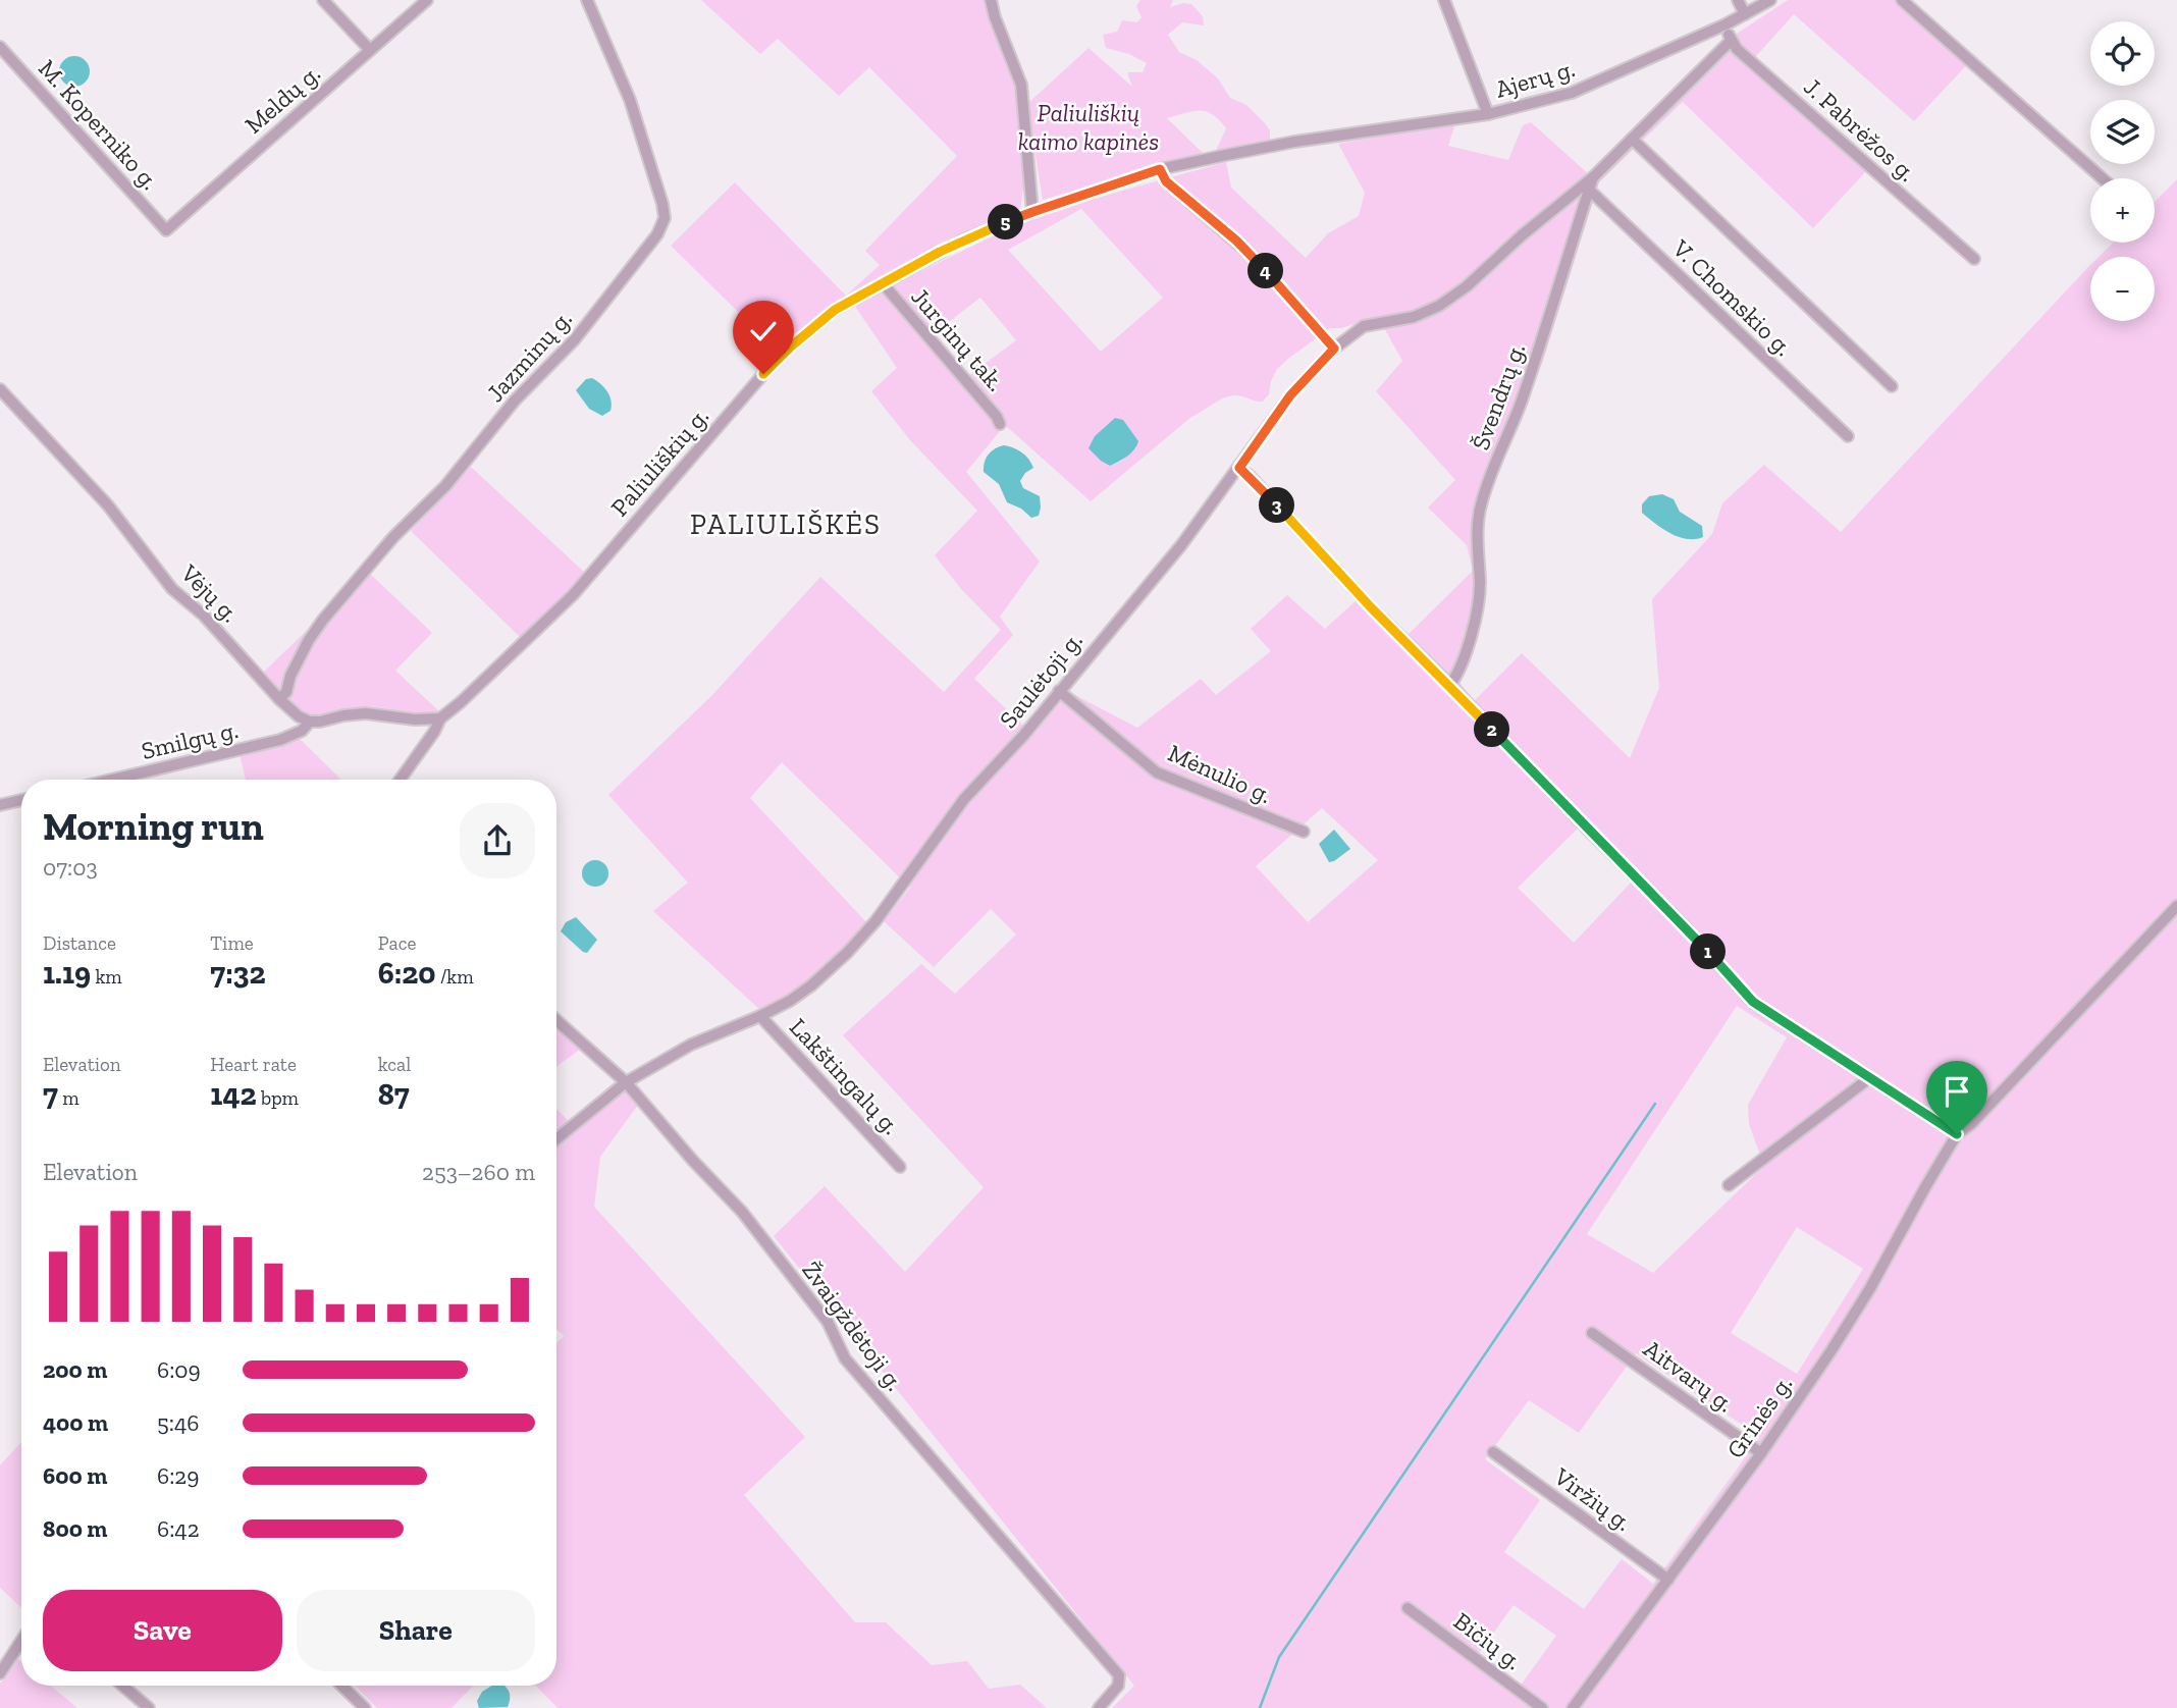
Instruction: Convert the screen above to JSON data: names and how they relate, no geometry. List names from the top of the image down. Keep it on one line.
{"streets":{"street":["Ajerų g.","Meldų g.","M. Koperniko g.","J. Pabrėžos g.","V. Chomskio g.","Jurginų tak.","Jazminų g.","Švendrų g.","Paliuliškių g.","Vėjų g.","Saulėtoji g.","Smilgų g.","Mėnulio g.","Lakštingalų g.","Žvaigždėtoji g.","Aitvarų g.","Grinės g.","Viržių g.","Bičių g."]},"crossings":[["Ajerų g.","Paliuliškių g."],["Meldų g.","M. Koperniko g."],["J. Pabrėžos g.","Švendrų g."],["V. Chomskio g.","Švendrų g."],["Jurginų tak.","Paliuliškių g."],["Jazminų g.","Vėjų g."],["Švendrų g.","Saulėtoji g."],["Vėjų g.","Smilgų g."],["Saulėtoji g.","Mėnulio g."],["Saulėtoji g.","Lakštingalų g."],["Saulėtoji g.","Žvaigždėtoji g."],["Aitvarų g.","Grinės g."],["Grinės g.","Viržių g."]],"districts":["PALIULIŠKĖS"],"parks":["Paliuliškių kaimo kapinės"],"page":{"map_buttons":["+","−"],"pins":["5","4","3","2","1"],"heading":["Morning run","07:03"],"stats":[["Distance","1.19 km"],["Time","7:32"],["Pace","6:20 /km"],["Elevation","7 m"],["Heart rate","142 bpm"],["kcal","87"]],"chart":["Elevation","253–260 m"],"list":[{"name":"200 m","note":"6:09"},{"name":"400 m","note":"5:46"},{"name":"600 m","note":"6:29"},{"name":"800 m","note":"6:42"}],"buttons":["Save","Share"]}}
